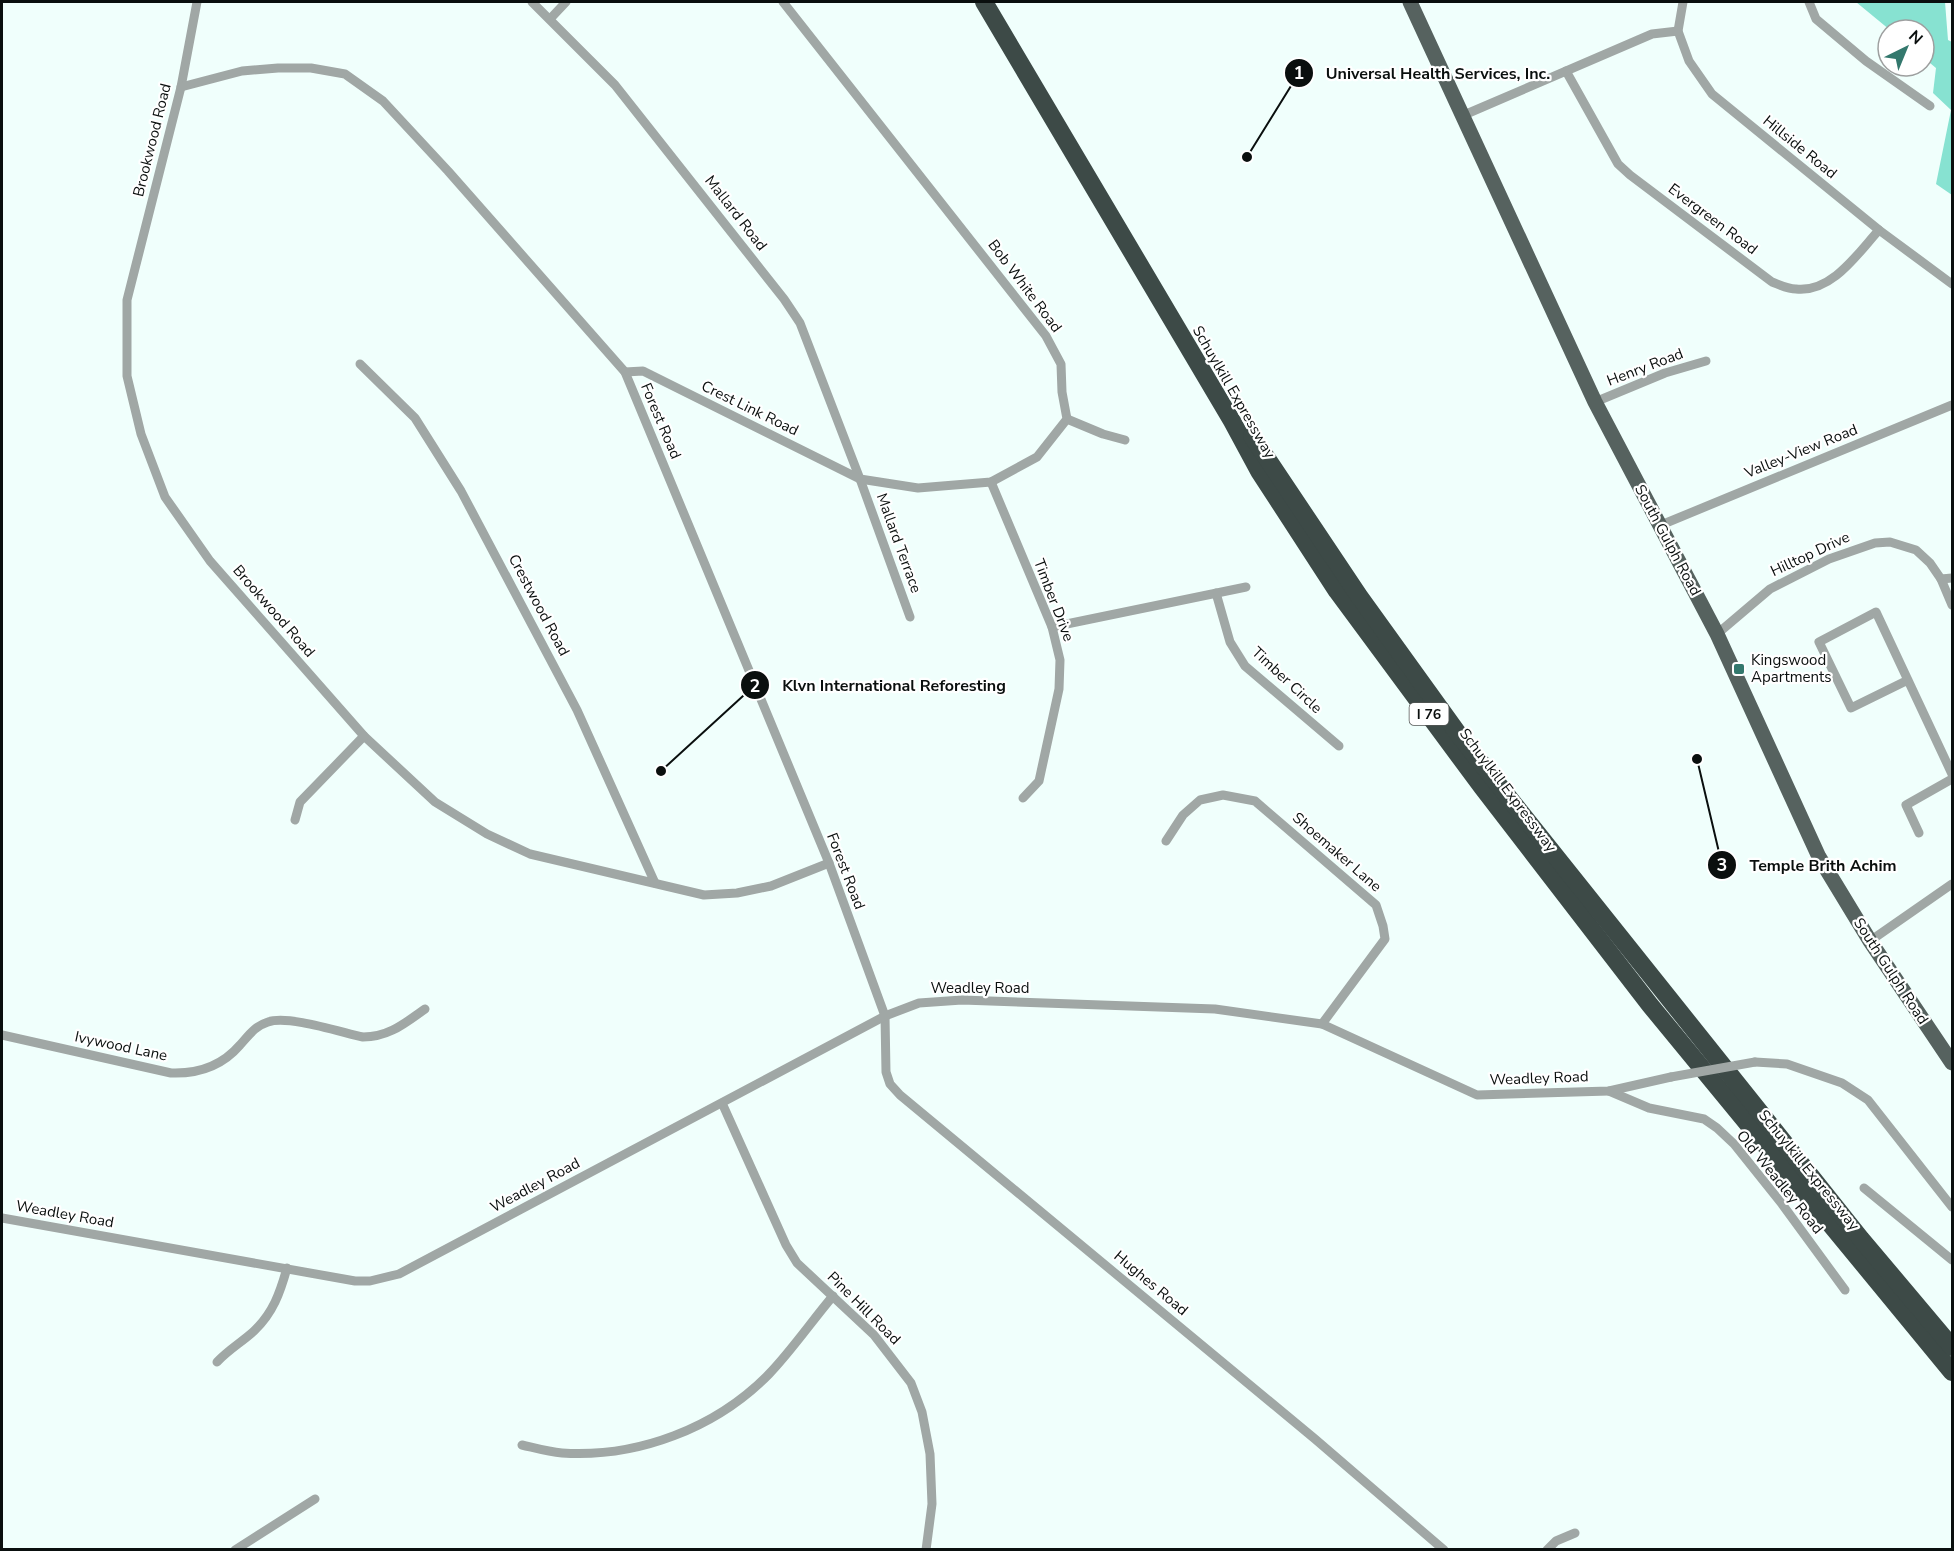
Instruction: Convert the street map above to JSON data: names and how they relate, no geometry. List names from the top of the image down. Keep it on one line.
{"streets":{"highway":["Schuylkill Expressway","I 76"],"main road":["South Gulph Road"],"street":["Brookwood Road","Hillside Road","Mallard Road","Evergreen Road","Bob White Road","Henry Road","Crest Link Road","Forest Road","Valley-View Road","Mallard Terrace","Hilltop Drive","Timber Drive","Crestwood Road","Timber Circle","Shoemaker Lane","Weadley Road","Ivywood Lane","Old Weadley Road","Hughes Road","Pine Hill Road"]},"crossings":[["Brookwood Road","Forest Road"],["Brookwood Road","Crestwood Road"],["Hillside Road","Evergreen Road"],["Mallard Road","Crest Link Road"],["Mallard Road","Mallard Terrace"],["Henry Road","South Gulph Road"],["Crest Link Road","Forest Road"],["Crest Link Road","Mallard Terrace"],["Forest Road","Weadley Road"],["Forest Road","Hughes Road"],["Valley-View Road","South Gulph Road"],["South Gulph Road","Hilltop Drive"],["Shoemaker Lane","Weadley Road"],["Weadley Road","Old Weadley Road"],["Weadley Road","Hughes Road"],["Weadley Road","Pine Hill Road"]],"places":{"other":["Universal Health Services, Inc.","Temple Brith Achim","Klvn International Reforesting"],"transit":["Kingswood Apartments"]},"north":"top right"}
